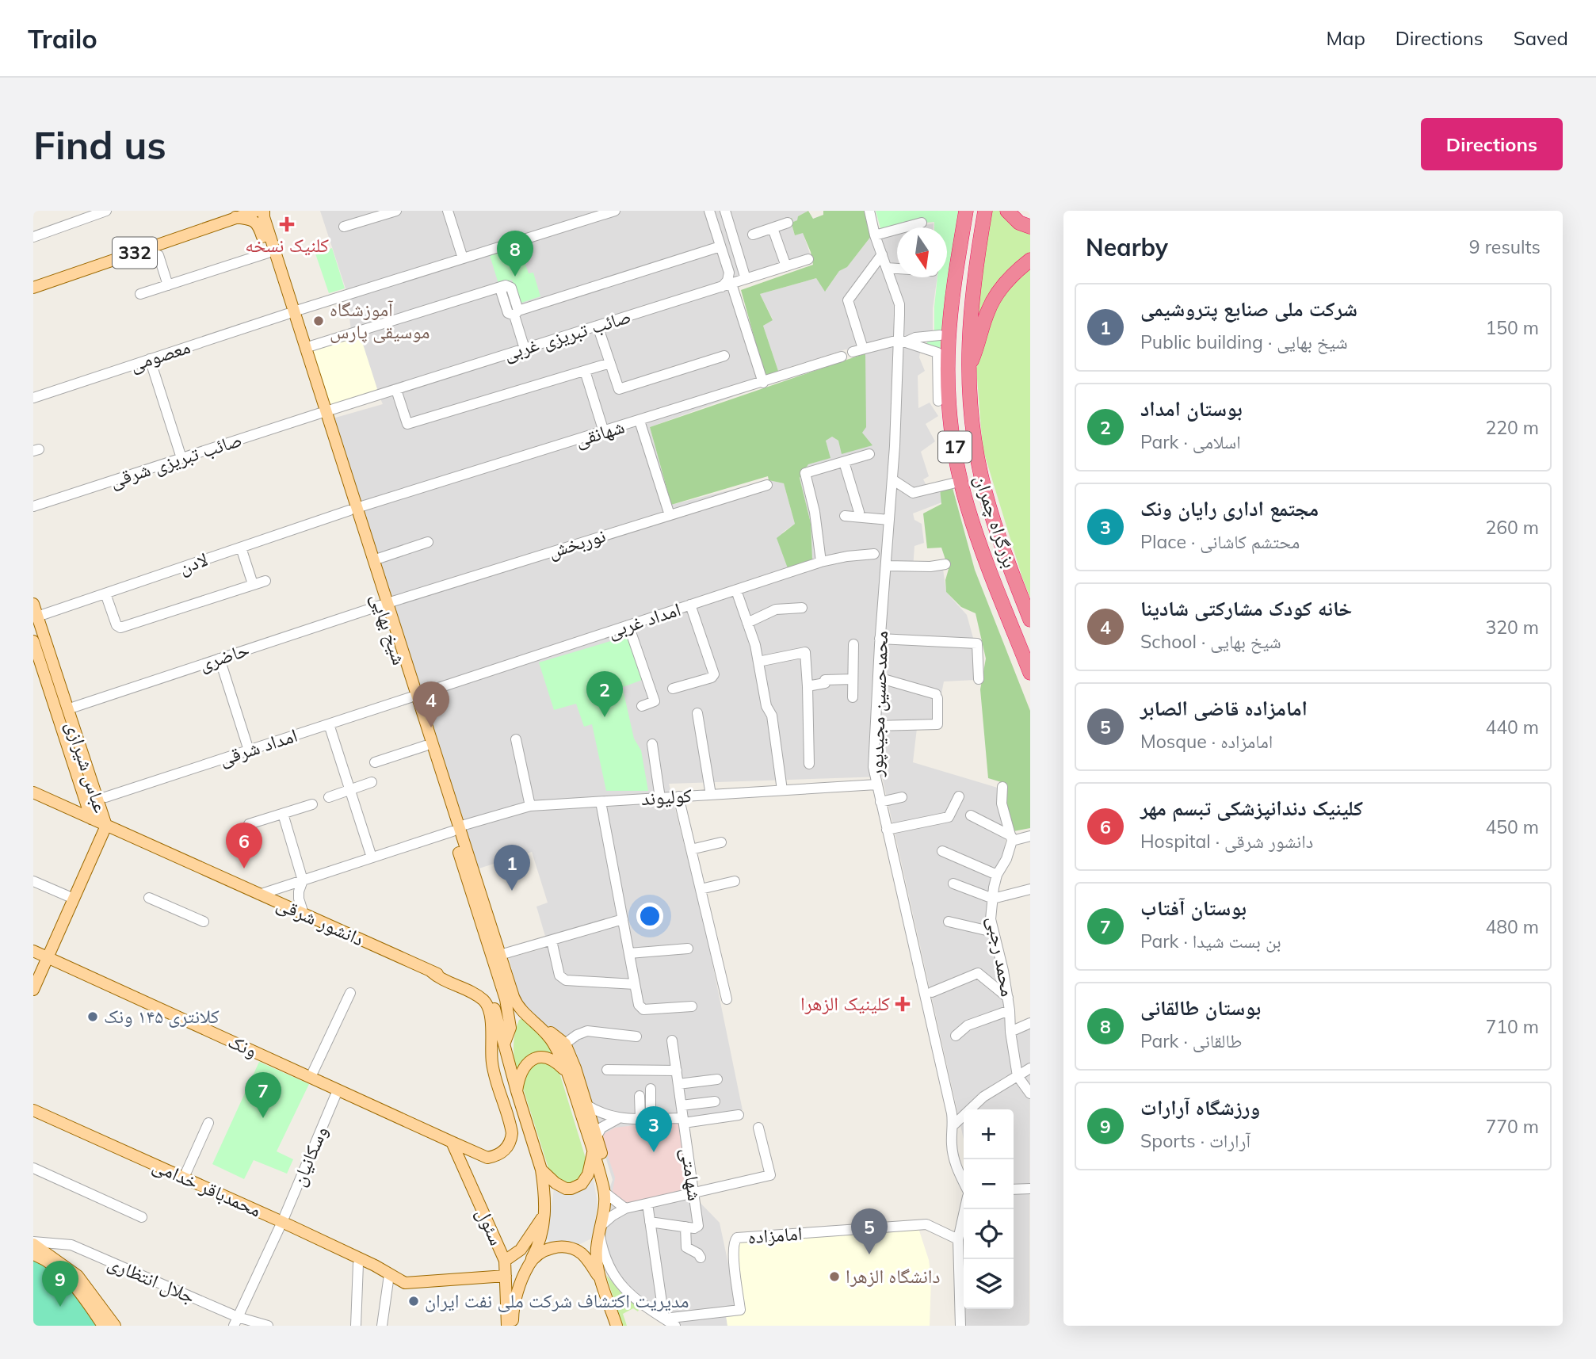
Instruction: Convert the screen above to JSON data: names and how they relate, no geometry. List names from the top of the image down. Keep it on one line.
{"streets":{"highway":["17","بزرگراه چمران"],"main road":["332","شیخ بهایی","عباس شیرازی","دانشور شرقی","ونک","محمدباقر خدامی","سئول"],"street":["صائب تبریزی غربی","معصومی","شهانقی","صائب تبریزی شرقی","نوربخش","لادن","امداد غربی","حاضری","محمدحسین مجیدپور","امداد شرقی","کولیوند","محمد رجبی","وسکانیان","شهامتی","امامزاده","جلال انتظاری"]},"crossings":[["صائب تبریزی غربی","صائب تبریزی شرقی"],["صائب تبریزی غربی","شیخ بهایی"],["معصومی","شیخ بهایی"],["شهانقی","لادن"],["شهانقی","شیخ بهایی"],["صائب تبریزی شرقی","شیخ بهایی"],["نوربخش","شیخ بهایی"],["نوربخش","حاضری"],["لادن","شیخ بهایی"],["لادن","عباس شیرازی"],["امداد غربی","شیخ بهایی"],["امداد غربی","امداد شرقی"],["شیخ بهایی","حاضری"],["شیخ بهایی","امداد شرقی"],["شیخ بهایی","کولیوند"],["شیخ بهایی","دانشور شرقی"],["شیخ بهایی","سئول"],["حاضری","عباس شیرازی"],["محمدحسین مجیدپور","کولیوند"],["عباس شیرازی","دانشور شرقی"],["عباس شیرازی","ونک"],["کولیوند","دانشور شرقی"],["دانشور شرقی","ونک"],["ونک","وسکانیان"],["ونک","سئول"],["وسکانیان","محمدباقر خدامی"],["وسکانیان","جلال انتظاری"],["محمدباقر خدامی","سئول"]],"places":{"health":["کلنیک نسخه","کلینیک الزهرا"],"other":["آموزشگاه موسیقی پارس","کلانتری ۱۴۵ ونک","دانشگاه الزهرا","مدیریت اکتشاف شرکت ملی نفت ایران"]},"north":"bottom","page":{"header":"Trailo","nav":["Map","Directions","Saved"],"buttons":"Directions","title":"Find us","heading":["Nearby","9 results"],"pins":["8","2","4","6","1","7","3","5","9"],"list":[{"mark":"1","name":"شرکت ملی صنایع پتروشیمی","note":"Public building · شیخ بهایی","value":"150 m"},{"mark":"2","name":"بوستان امداد","note":"Park · اسلامی","value":"220 m"},{"mark":"3","name":"مجتمع اداری رایان ونک","note":"Place · محتشم کاشانی","value":"260 m"},{"mark":"4","name":"خانه کودک مشارکتی شادینا","note":"School · شیخ بهایی","value":"320 m"},{"mark":"5","name":"امامزاده قاضی الصابر","note":"Mosque · امامزاده","value":"440 m"},{"mark":"6","name":"کلینیک دندانپزشکی تبسم مهر","note":"Hospital · دانشور شرقی","value":"450 m"},{"mark":"7","name":"بوستان آفتاب","note":"Park · بن بست شیدا","value":"480 m"},{"mark":"8","name":"بوستان طالقانی","note":"Park · طالقانی","value":"710 m"},{"mark":"9","name":"ورزشگاه آرارات","note":"Sports · آرارات","value":"770 m"}],"map_buttons":["+","−"]}}
